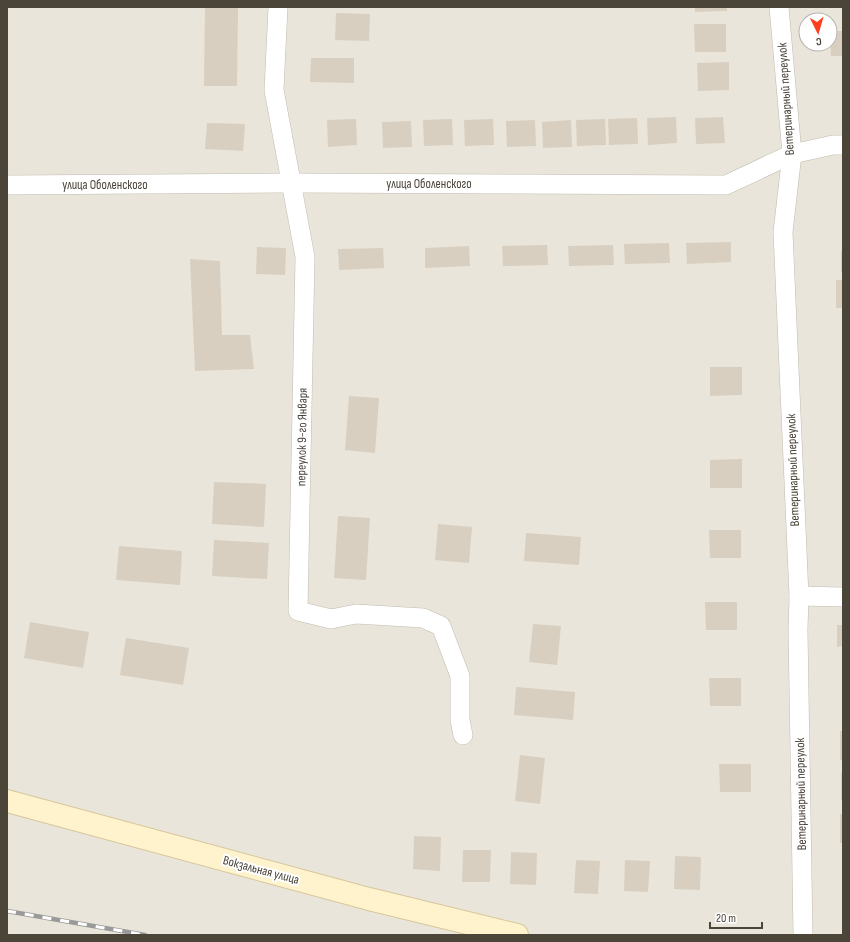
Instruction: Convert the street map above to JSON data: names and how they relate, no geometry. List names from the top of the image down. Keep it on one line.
{"streets":{"main road":["Вокзальная улица"],"street":["Ветеринарный переулок","улица Оболенского","переулок 9-го Января"]},"crossings":[["Ветеринарный переулок","улица Оболенского"],["улица Оболенского","переулок 9-го Января"]],"scale_bar":"20 m","north":"bottom"}
